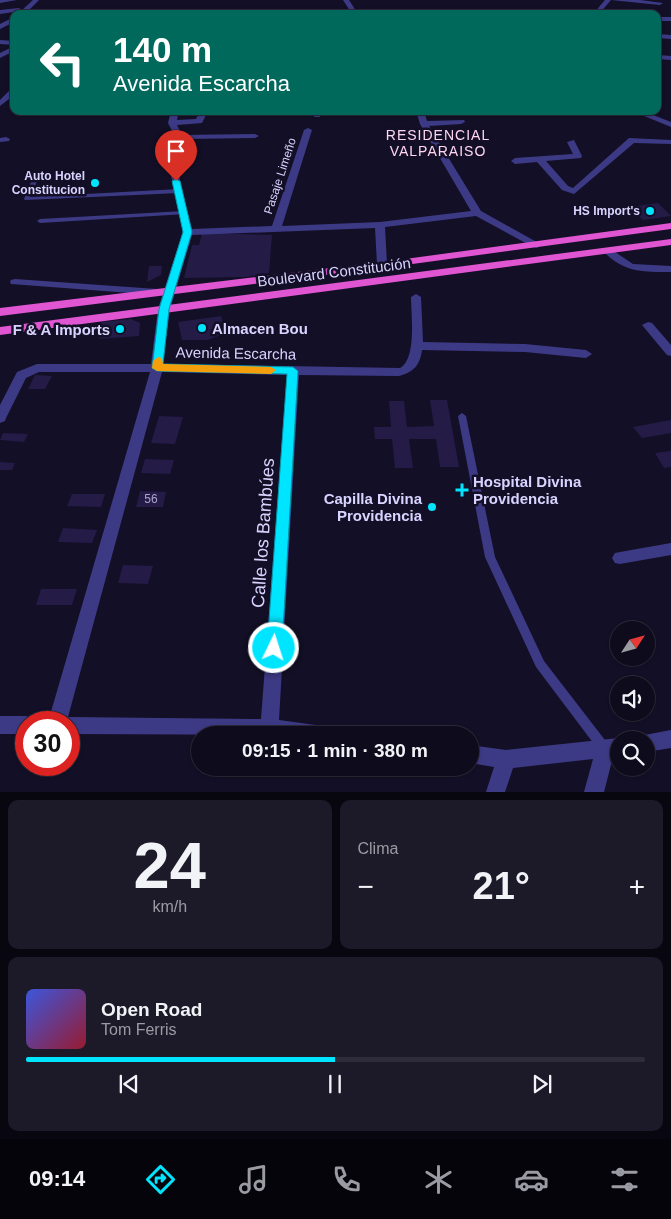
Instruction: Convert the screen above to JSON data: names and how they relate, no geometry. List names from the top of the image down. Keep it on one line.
{"streets":{"highway":["Boulevard Constitución"],"street":["Pasaje Limeño","Avenida Escarcha","Calle los Bambúes"]},"crossings":[["Avenida Escarcha","Calle los Bambúes"]],"districts":["RESIDENCIAL VALPARAISO"],"places":{"other":["Auto Hotel Constitucion","HS Import's","Almacen Bou","F & A Imports","Capilla Divina Providencia"],"health":["Hospital Divina Providencia"]},"house_numbers":["56"],"north":"top right","page":{"turn":["140 m","Avenida Escarcha"],"limit":"30","trip":"09:15 · 1 min · 380 m","tile":[["24","km/h"],"Clima"],"heat":["−","21°","+"],"song":["Open Road","Tom Ferris"],"tabs":"09:14"}}
